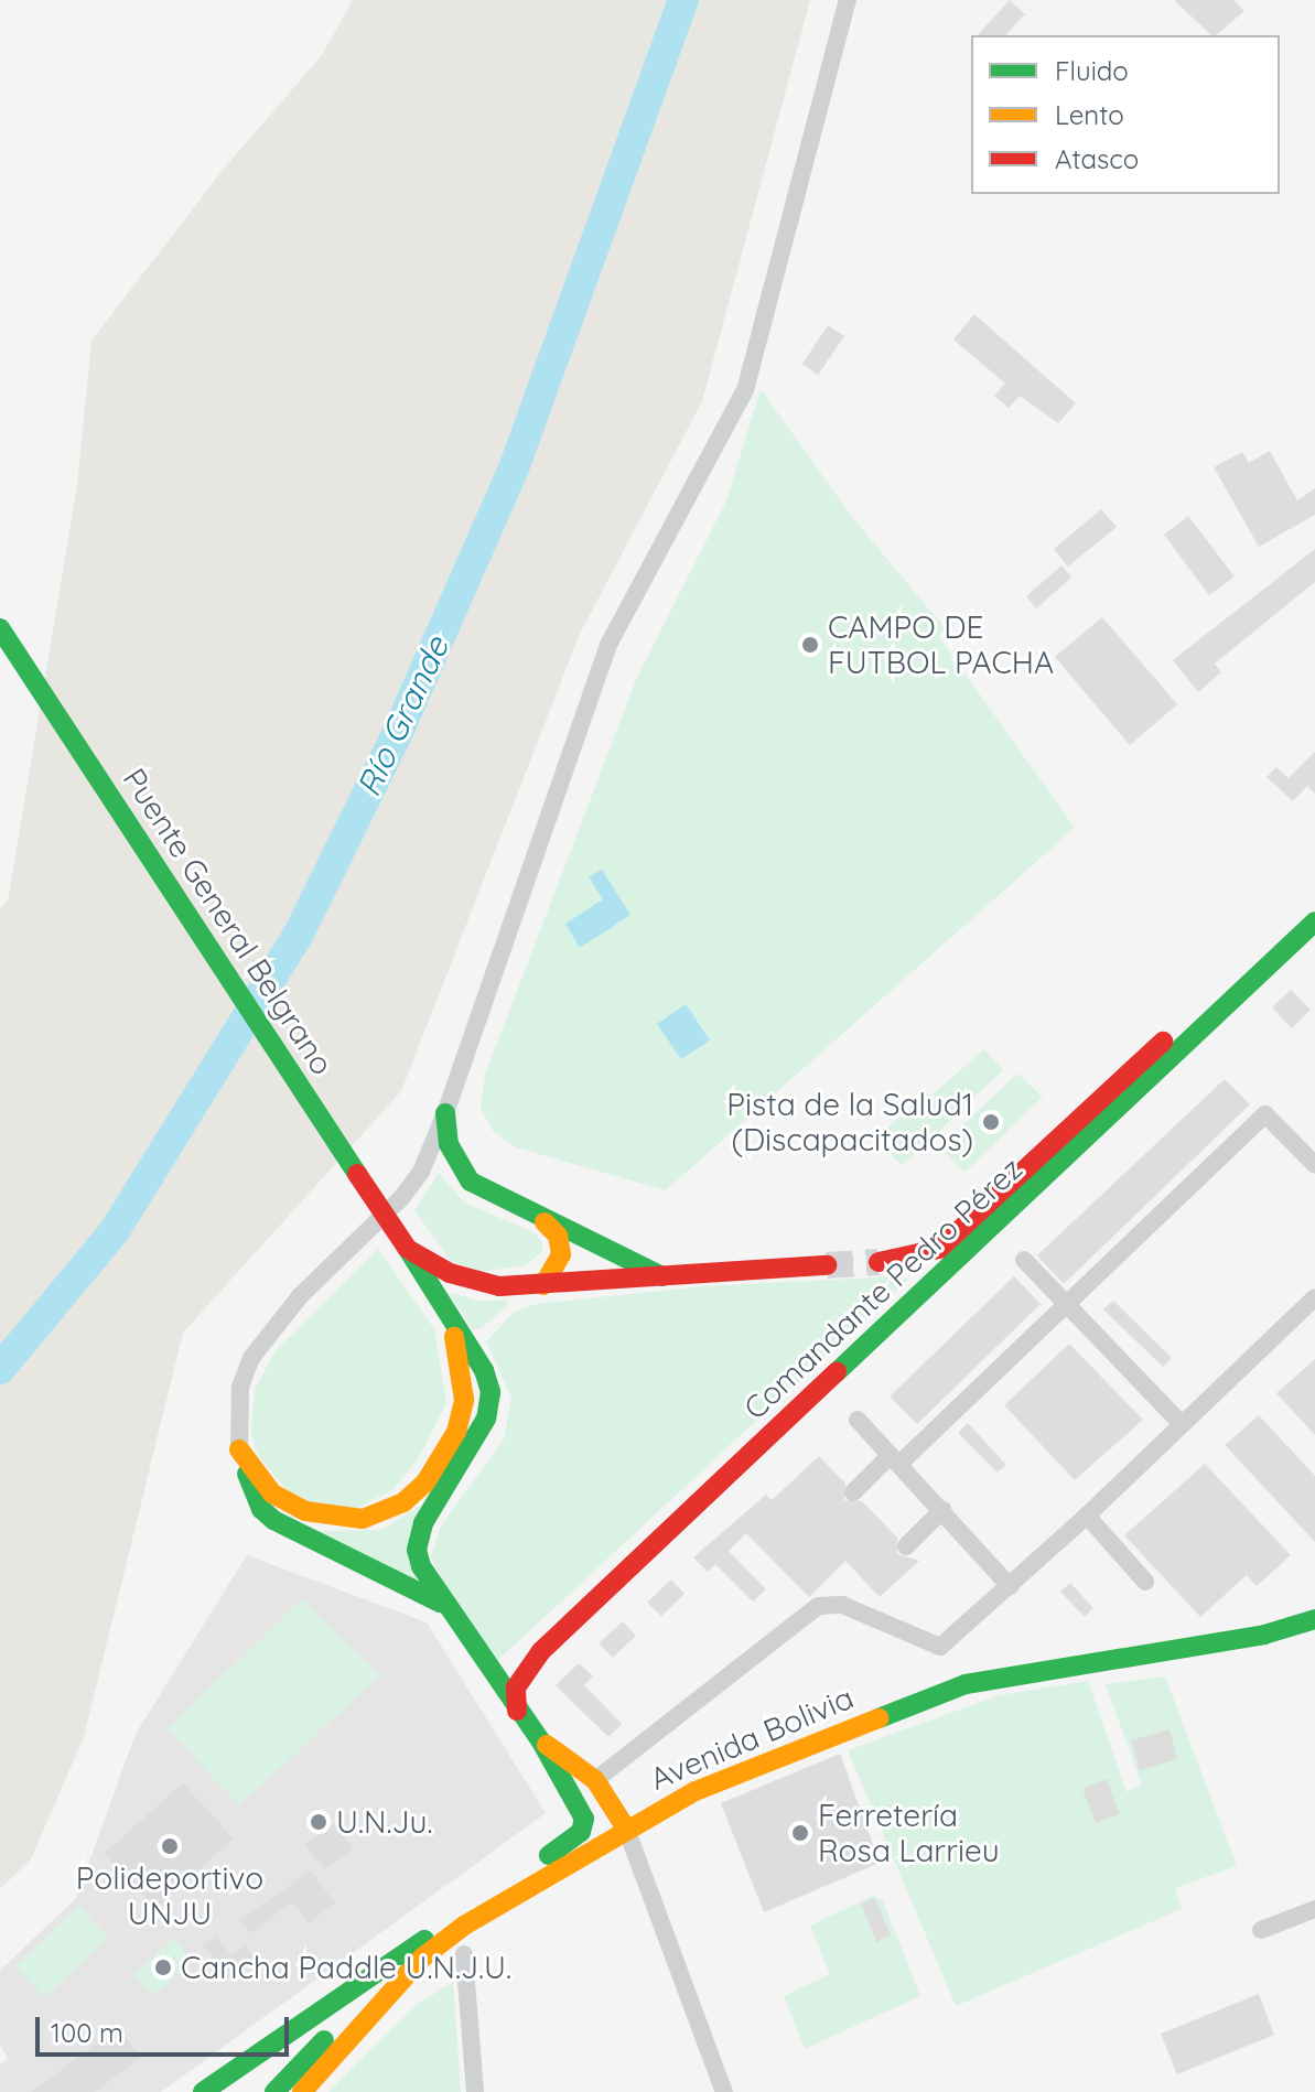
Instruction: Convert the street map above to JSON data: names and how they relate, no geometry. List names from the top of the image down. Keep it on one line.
{"streets":{"main road":["Puente General Belgrano","Comandante Pedro Pérez","Avenida Bolivia"]},"water":["Río Grande"],"places":["CAMPO DE FUTBOL PACHA","Pista de la Salud1 (Discapacitados)","U.N.Ju.","Ferretería Rosa Larrieu","Polideportivo UNJU","Cancha Paddle U.N.J.U."],"legend":["Fluido","Lento","Atasco"],"scale_bar":"100 m"}
